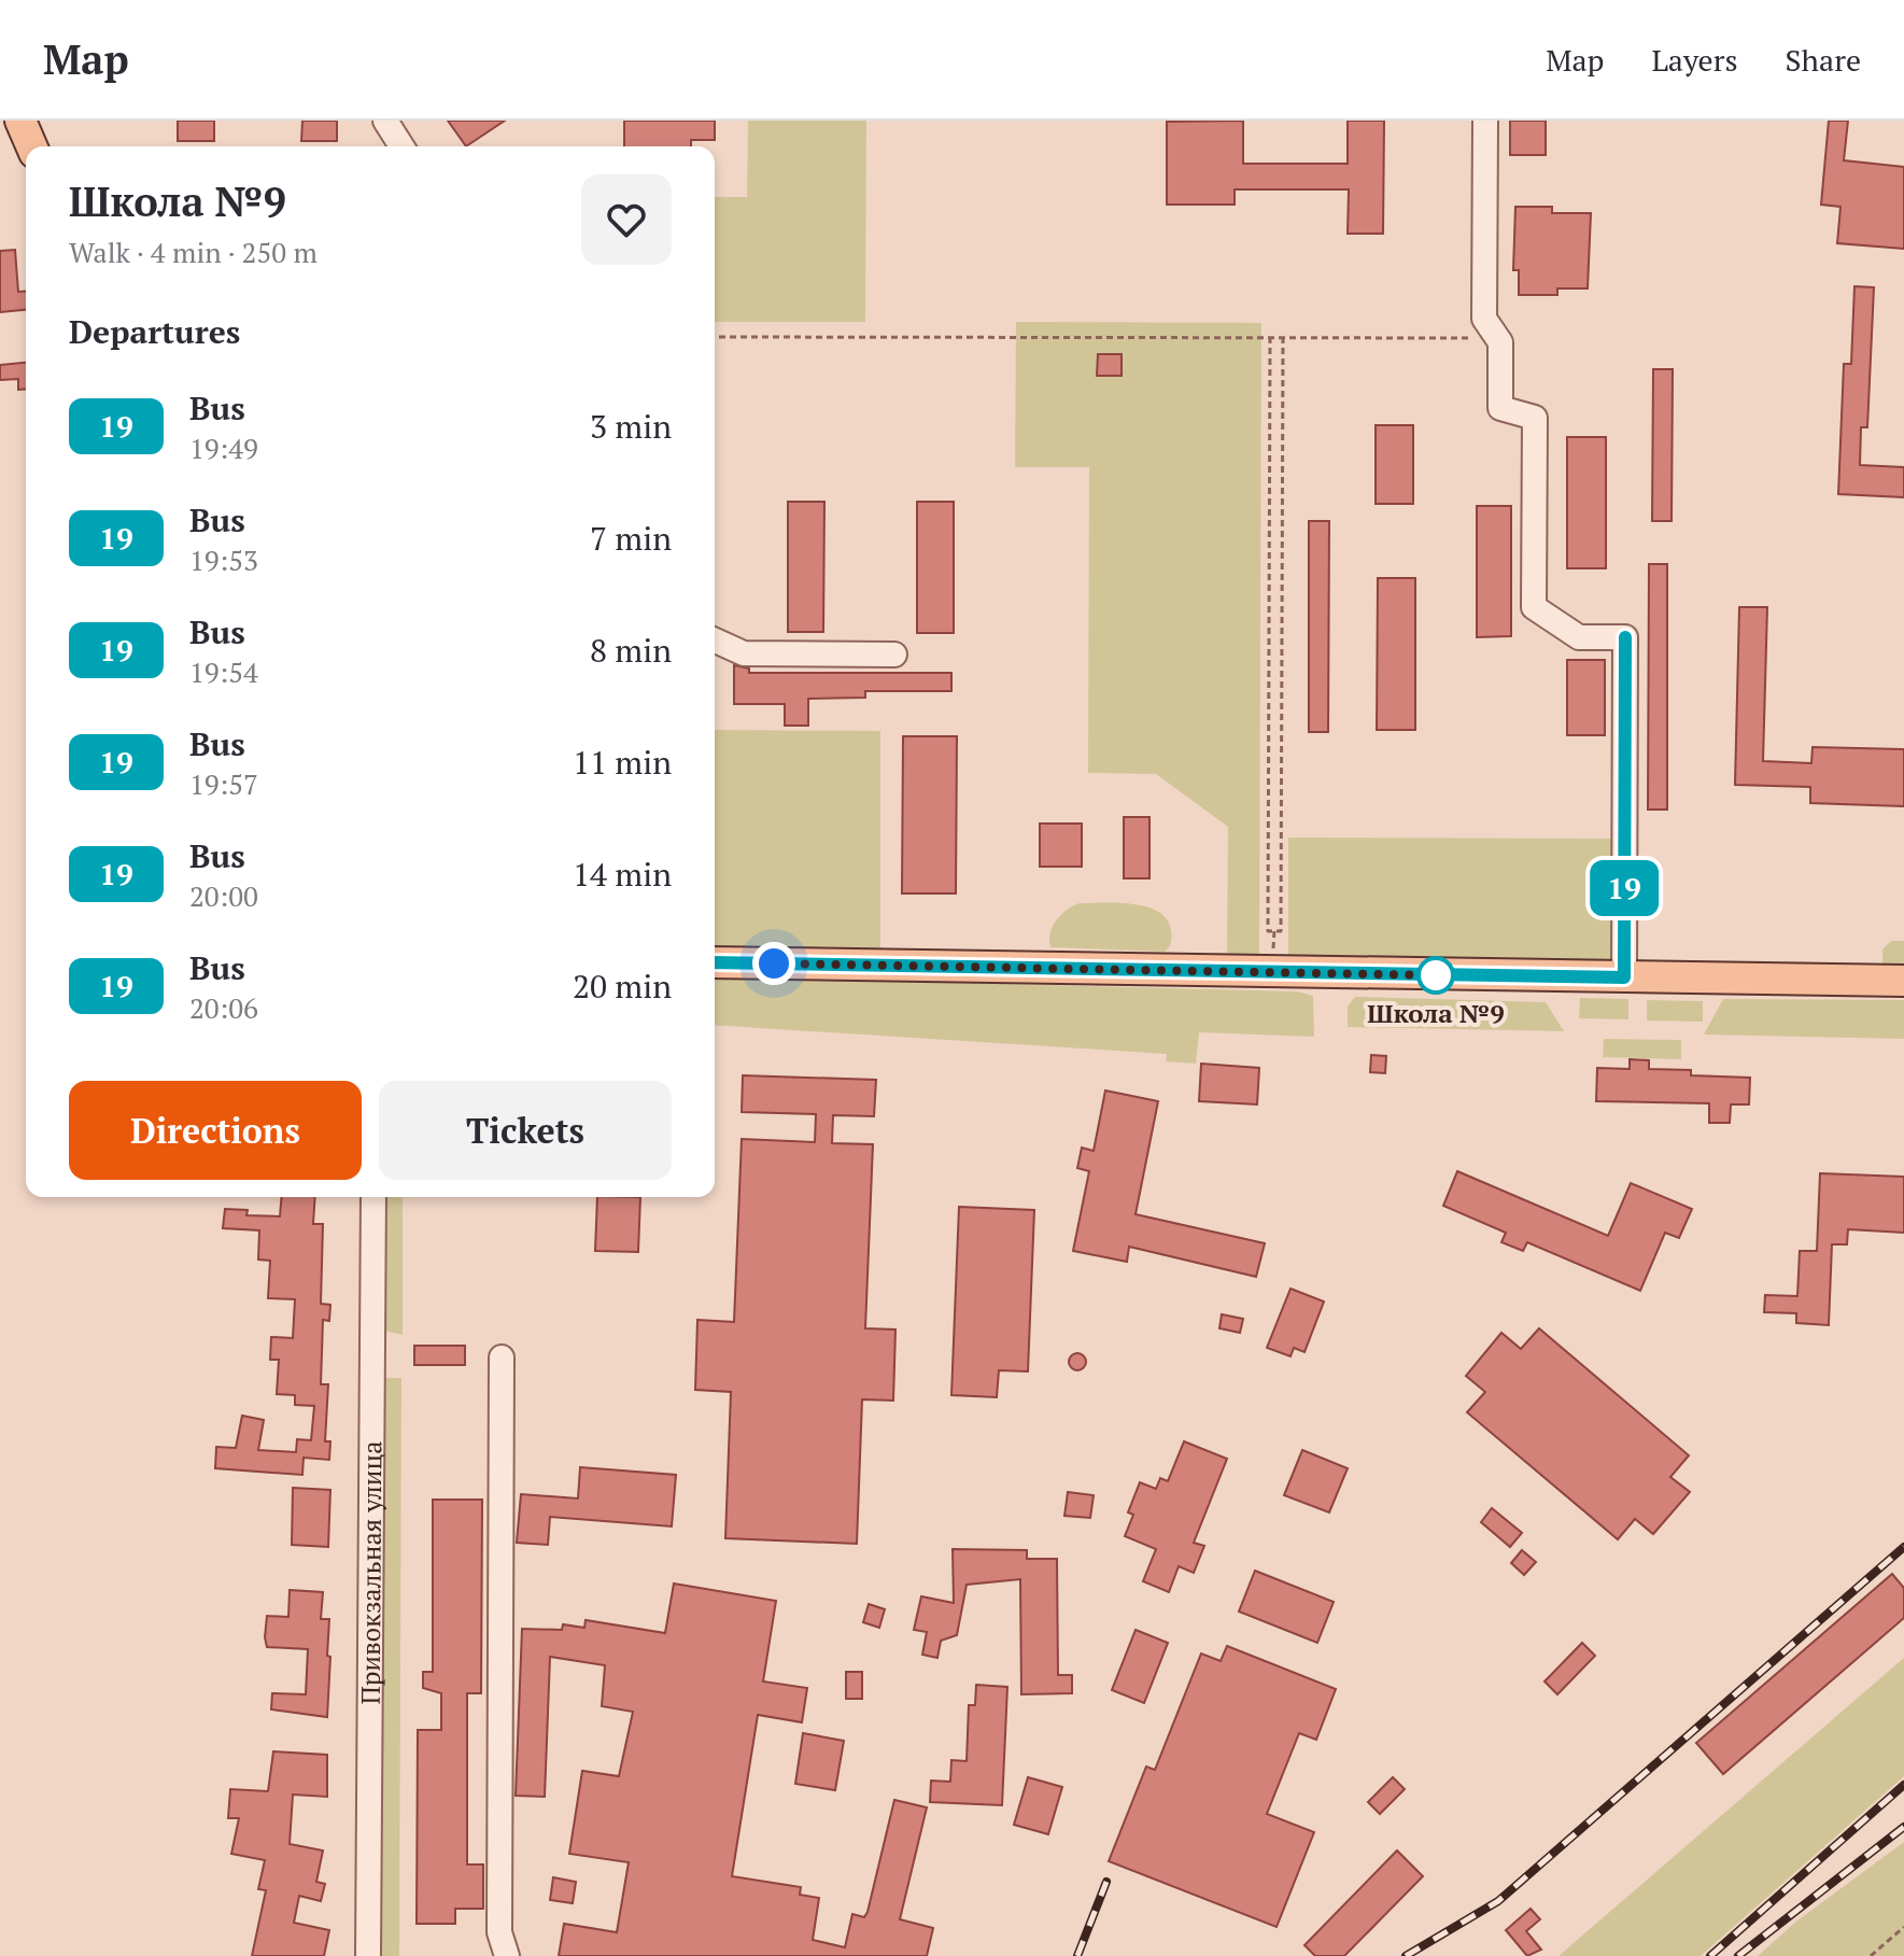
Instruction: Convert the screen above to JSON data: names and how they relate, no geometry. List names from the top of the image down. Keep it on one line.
{"streets":{"street":["Привокзальная улица"]},"places":["Школа №9"],"lines":["bus line 19"],"page":{"header":"Map","nav":["Map","Layers","Share"],"on_map":"19","heading":[["Школа №9","Walk · 4 min · 250 m"],"Departures"],"list":[{"mark":"19","name":"Bus","note":"19:49","value":"3 min"},{"mark":"19","name":"Bus","note":"19:53","value":"7 min"},{"mark":"19","name":"Bus","note":"19:54","value":"8 min"},{"mark":"19","name":"Bus","note":"19:57","value":"11 min"},{"mark":"19","name":"Bus","note":"20:00","value":"14 min"},{"mark":"19","name":"Bus","note":"20:06","value":"20 min"}],"buttons":["Directions","Tickets"]}}
